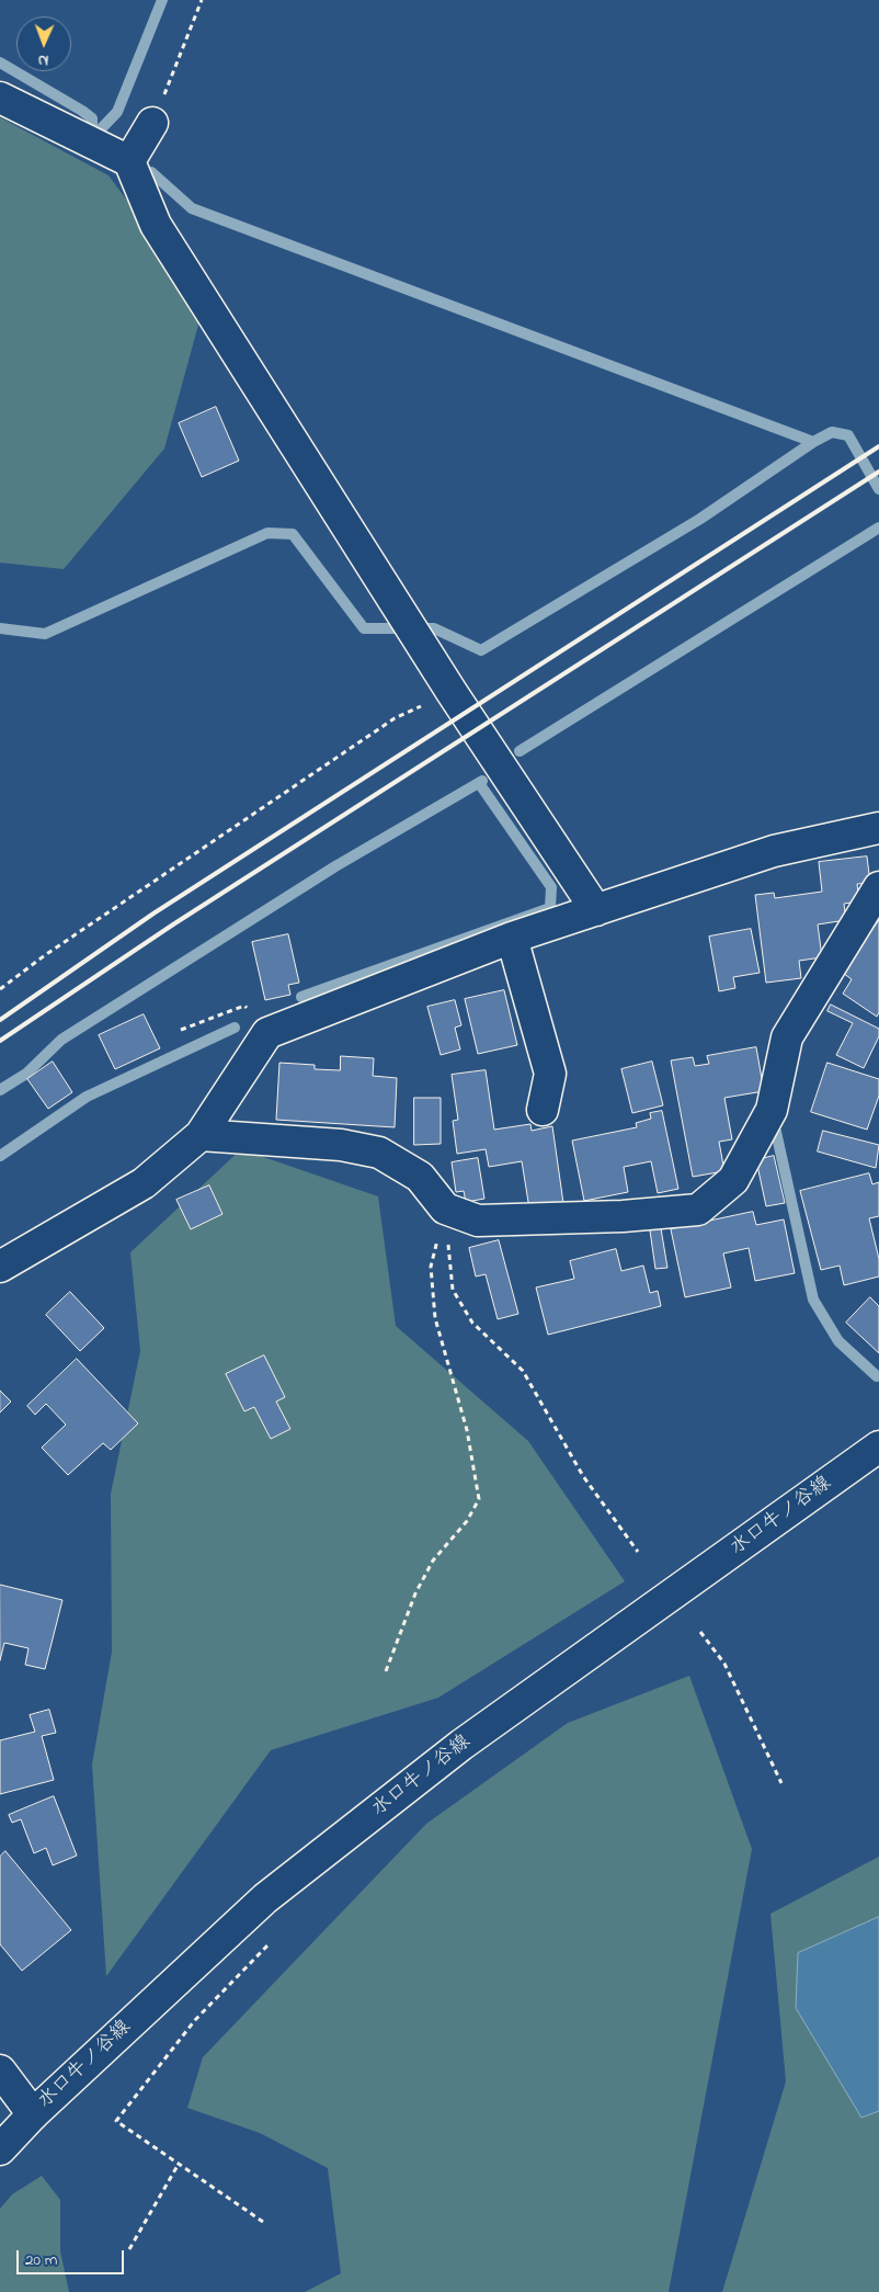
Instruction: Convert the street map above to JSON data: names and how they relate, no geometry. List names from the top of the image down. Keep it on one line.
{"streets":{"street":["水口牛ノ谷線"]},"scale_bar":"20 m","north":"bottom"}
